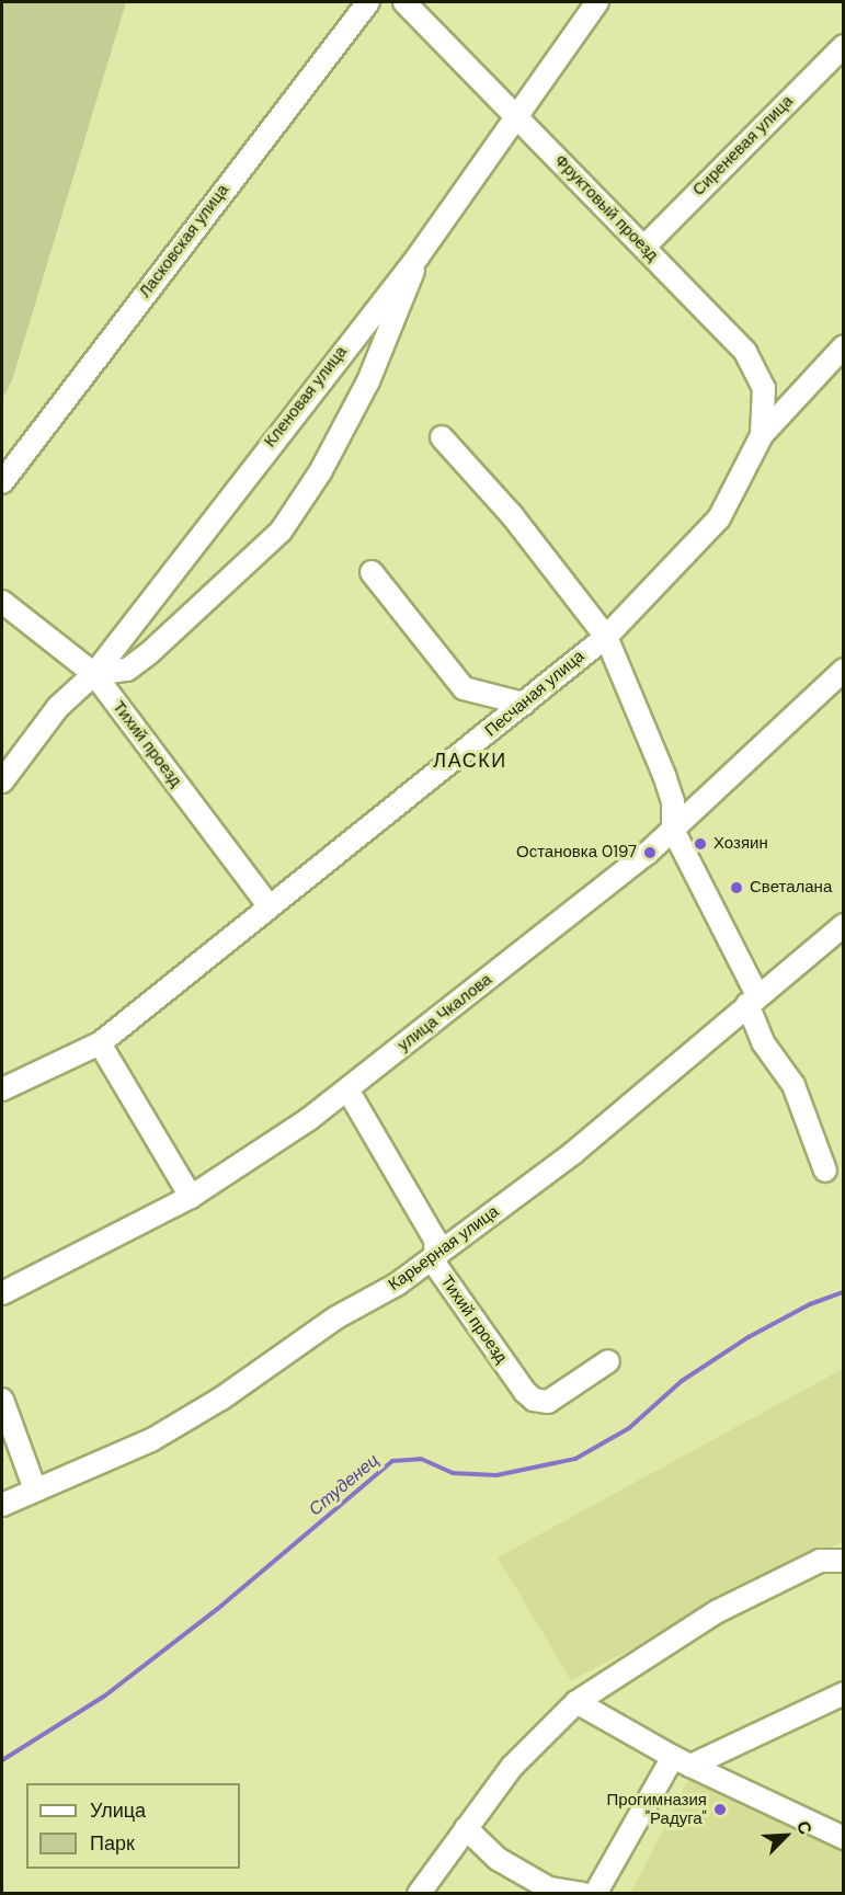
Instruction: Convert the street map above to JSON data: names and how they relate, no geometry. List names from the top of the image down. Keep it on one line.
{"streets":{"street":["Сиреневая улица","Фруктовый проезд","Ласковская улица","Кленовая улица","Песчаная улица","Тихий проезд","улица Чкалова","Карьерная улица"]},"crossings":[["Сиреневая улица","Фруктовый проезд"],["Фруктовый проезд","Кленовая улица"],["Фруктовый проезд","Песчаная улица"],["Кленовая улица","Тихий проезд"],["Песчаная улица","Тихий проезд"],["Тихий проезд","улица Чкалова"],["Тихий проезд","Карьерная улица"]],"districts":["ЛАСКИ"],"water":["Студенец"],"places":["Хозяин","Остановка 0197","Светалана","Прогимназия \"Радуга\""],"legend":["Улица","Парк"],"north":"top right"}
